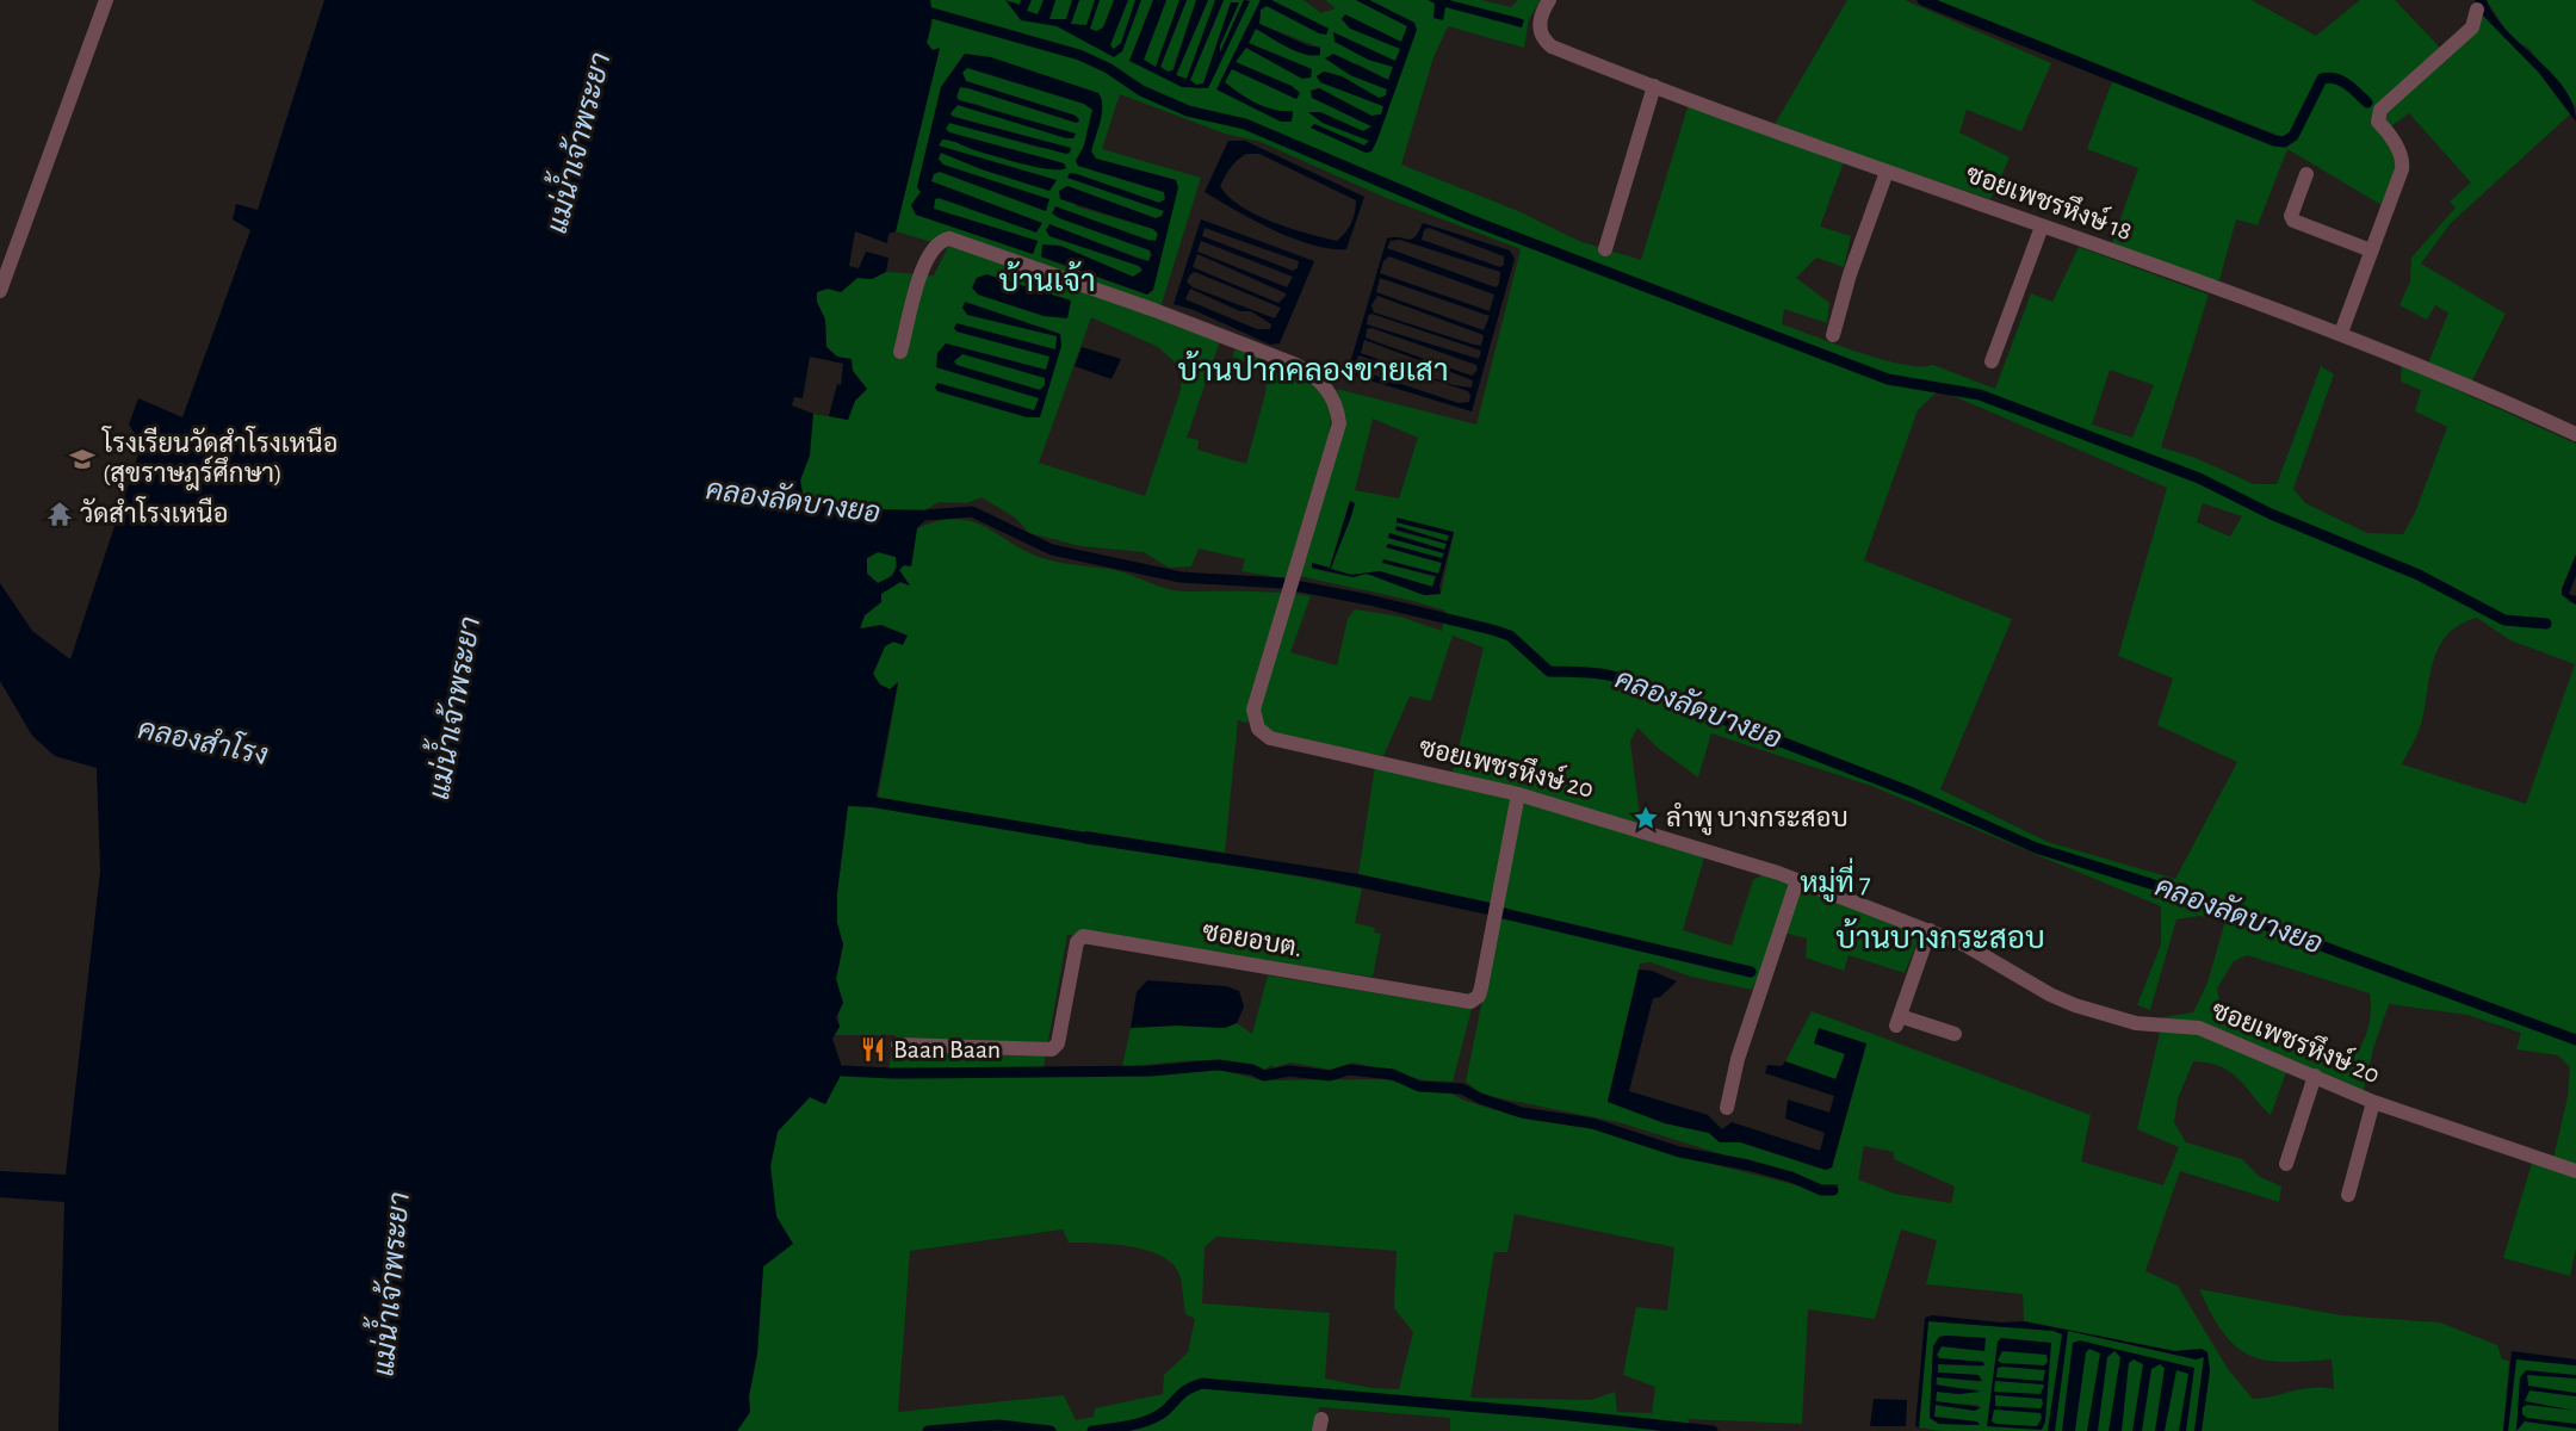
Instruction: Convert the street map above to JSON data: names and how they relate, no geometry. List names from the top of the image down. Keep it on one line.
{"streets":{"street":["ซอยเพชรหึงษ์ 18","ซอยเพชรหึงษ์ 20","ซอยอบต."]},"crossings":[["ซอยเพชรหึงษ์ 20","ซอยอบต."]],"districts":["บ้านเจ้า","บ้านปากคลองขายเสา","หมู่ที่ 7","บ้านบางกระสอบ"],"water":["แม่น้ำเจ้าพระยา","คลองลัดบางยอ","คลองสำโรง"],"places":{"school or university":["โรงเรียนวัดสำโรงเหนือ (สุขราษฎร์ศึกษา)"],"temple":["วัดสำโรงเหนือ"],"place":["ลำพู บางกระสอบ"],"restaurant":["Baan Baan"]}}
